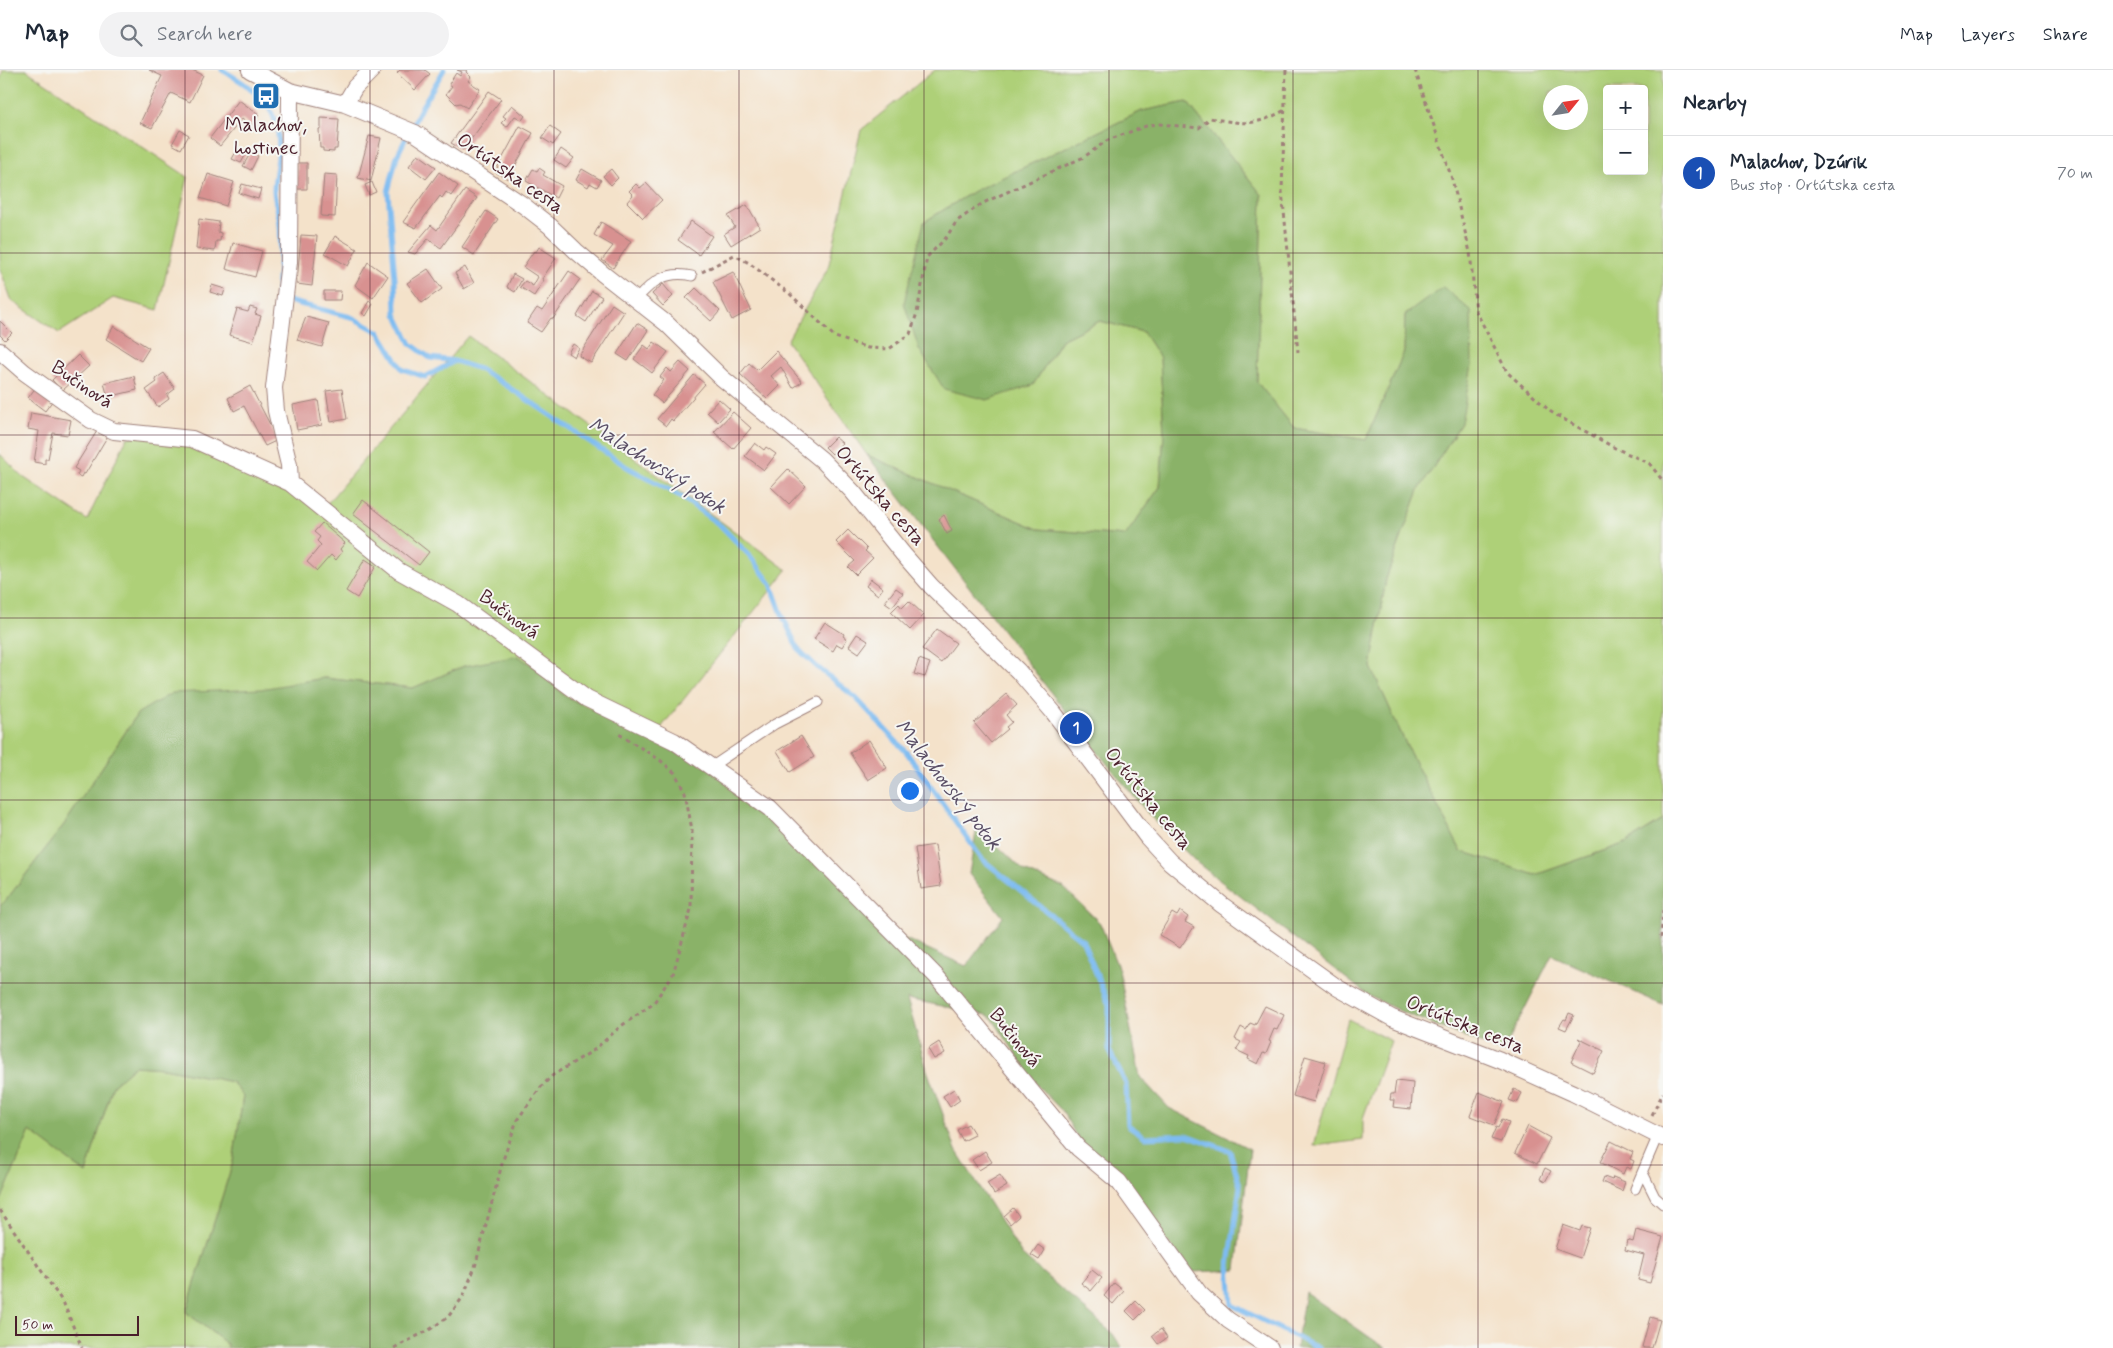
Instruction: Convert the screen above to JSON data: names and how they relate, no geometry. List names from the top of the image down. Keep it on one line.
{"streets":{"street":["Ortútska cesta","Bučinová"]},"water":["Malachovský potok"],"places":{"bus stop":["Malachov, hostinec"]},"scale_bar":"50 m","north":"top right","page":{"header":"Map","search":"Search here","nav":["Map","Layers","Share"],"heading":"Nearby","map_buttons":["+","−"],"list":[{"mark":"1","name":"Malachov, Dzúrik","note":"Bus stop · Ortútska cesta","value":"70 m"}],"pins":"1","scale":"50 m"}}
